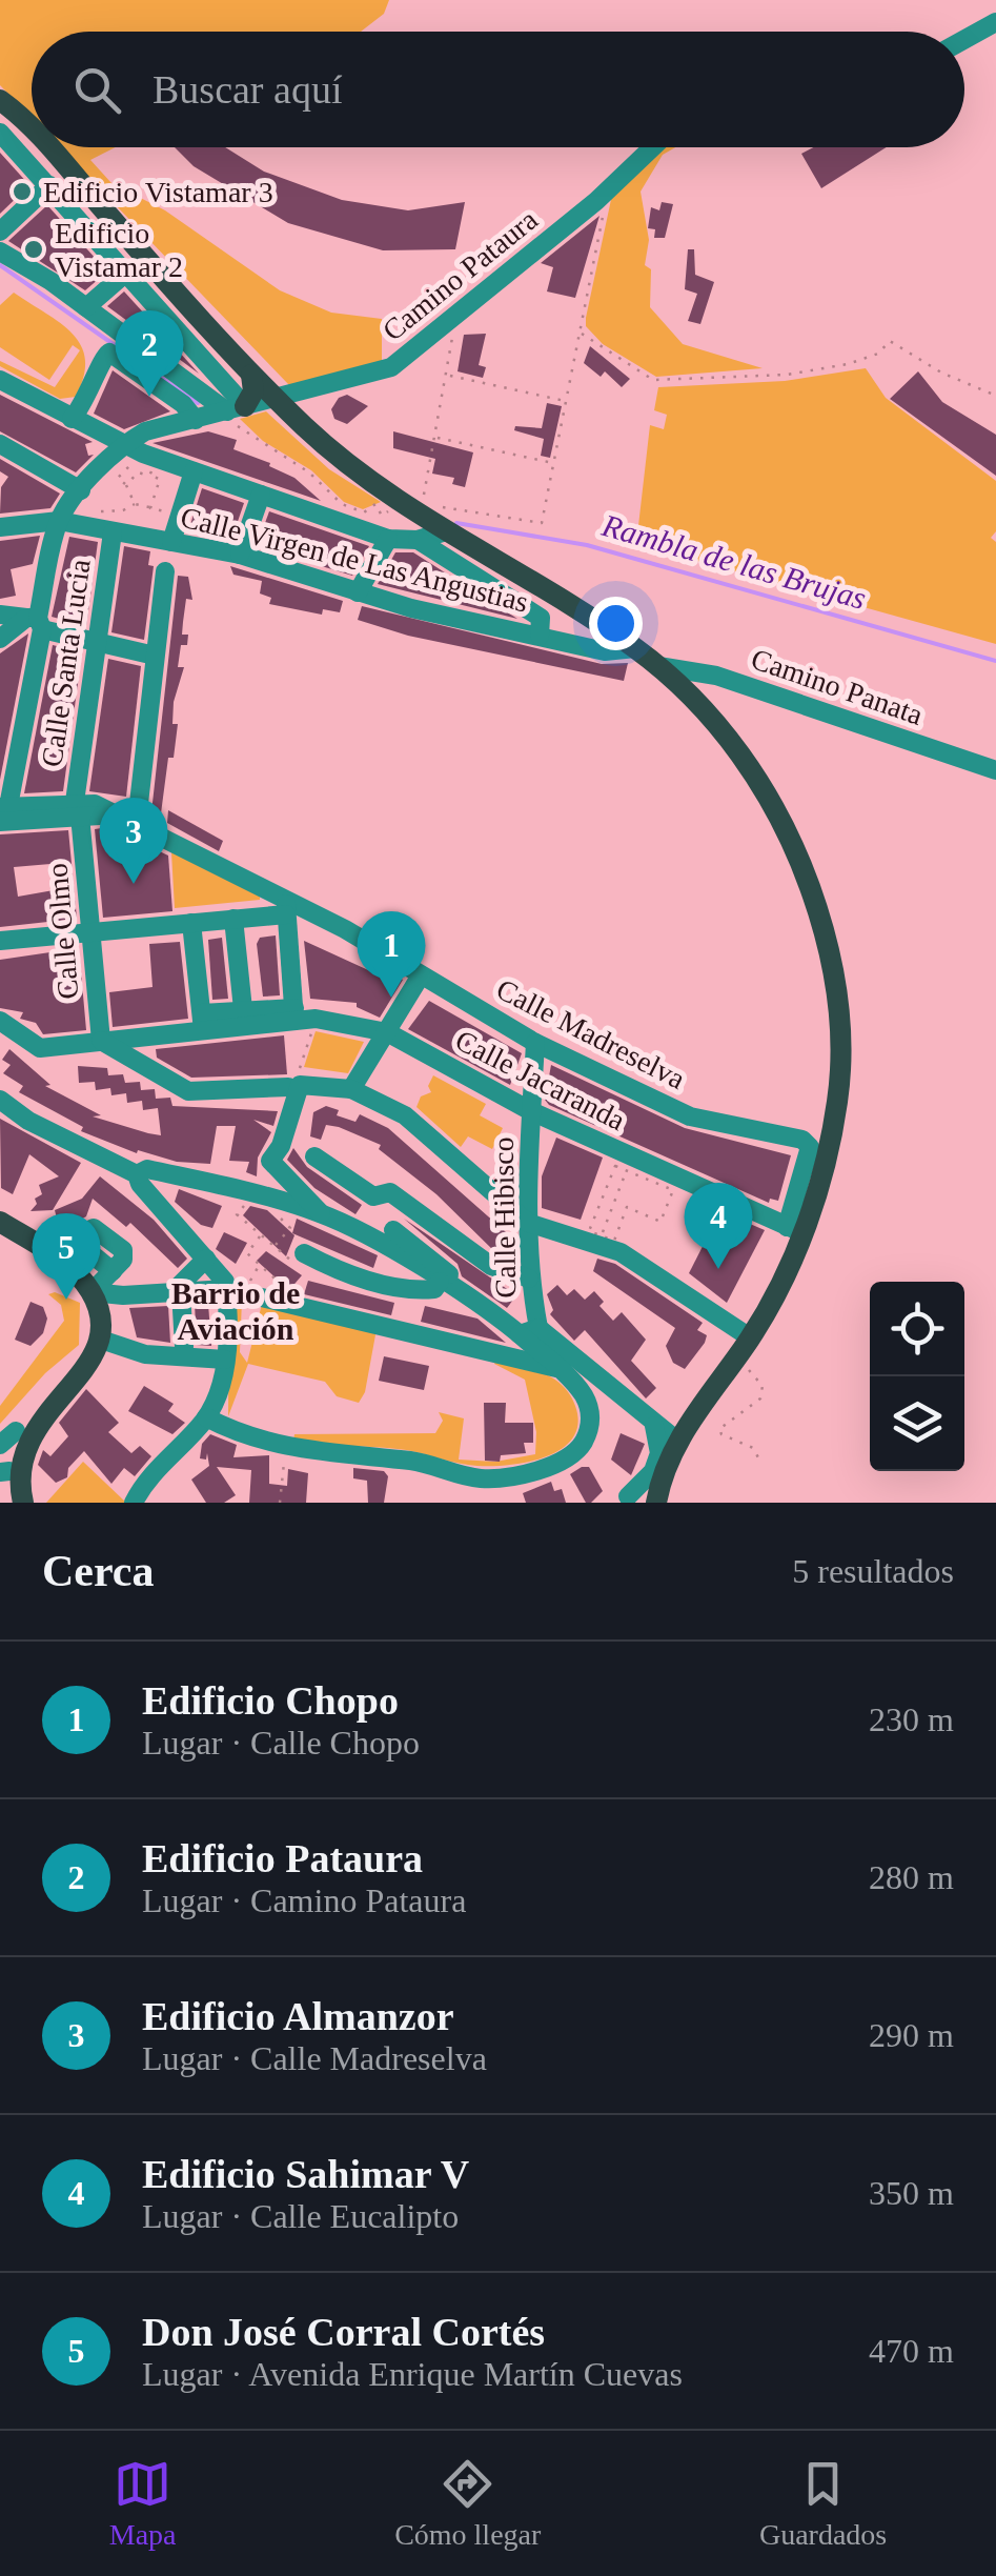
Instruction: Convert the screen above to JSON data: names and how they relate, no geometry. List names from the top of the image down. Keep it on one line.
{"streets":{"street":["Camino Pataura","Calle Virgen de Las Angustias","Calle Santa Lucia","Camino Panata","Calle Olmo","Calle Madreselva","Calle Jacaranda","Calle Hibisco"]},"crossings":[["Calle Virgen de Las Angustias","Calle Santa Lucia"],["Calle Santa Lucia","Calle Olmo"],["Calle Santa Lucia","Calle Madreselva"],["Calle Olmo","Calle Madreselva"],["Calle Olmo","Calle Jacaranda"],["Calle Madreselva","Calle Jacaranda"],["Calle Madreselva","Calle Hibisco"],["Calle Jacaranda","Calle Hibisco"]],"districts":["Barrio de Aviación"],"water":["Rambla de las Brujas"],"places":["Edificio Vistamar 3","Edificio Vistamar 2"],"page":{"search":"Buscar aquí","pins":["2","3","1","4","5"],"heading":["Cerca","5 resultados"],"list":[{"mark":"1","name":"Edificio Chopo","note":"Lugar · Calle Chopo","value":"230 m"},{"mark":"2","name":"Edificio Pataura","note":"Lugar · Camino Pataura","value":"280 m"},{"mark":"3","name":"Edificio Almanzor","note":"Lugar · Calle Madreselva","value":"290 m"},{"mark":"4","name":"Edificio Sahimar V","note":"Lugar · Calle Eucalipto","value":"350 m"},{"mark":"5","name":"Don José Corral Cortés","note":"Lugar · Avenida Enrique Martín Cuevas","value":"470 m"}],"nav":["Mapa","Cómo llegar","Guardados"]}}
